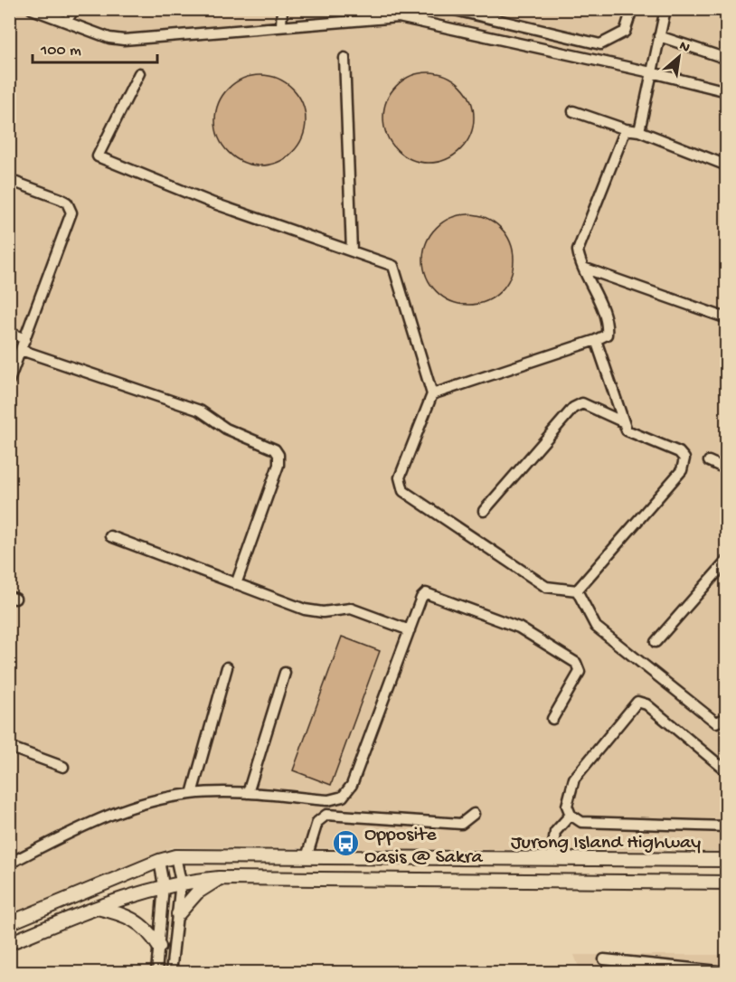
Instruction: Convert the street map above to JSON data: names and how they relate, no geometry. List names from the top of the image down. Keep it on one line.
{"streets":{"main road":["Jurong Island Highway"]},"places":{"bus stop":["Opposite Oasis @ Sakra"]},"scale_bar":"100 m","north":"top right"}
